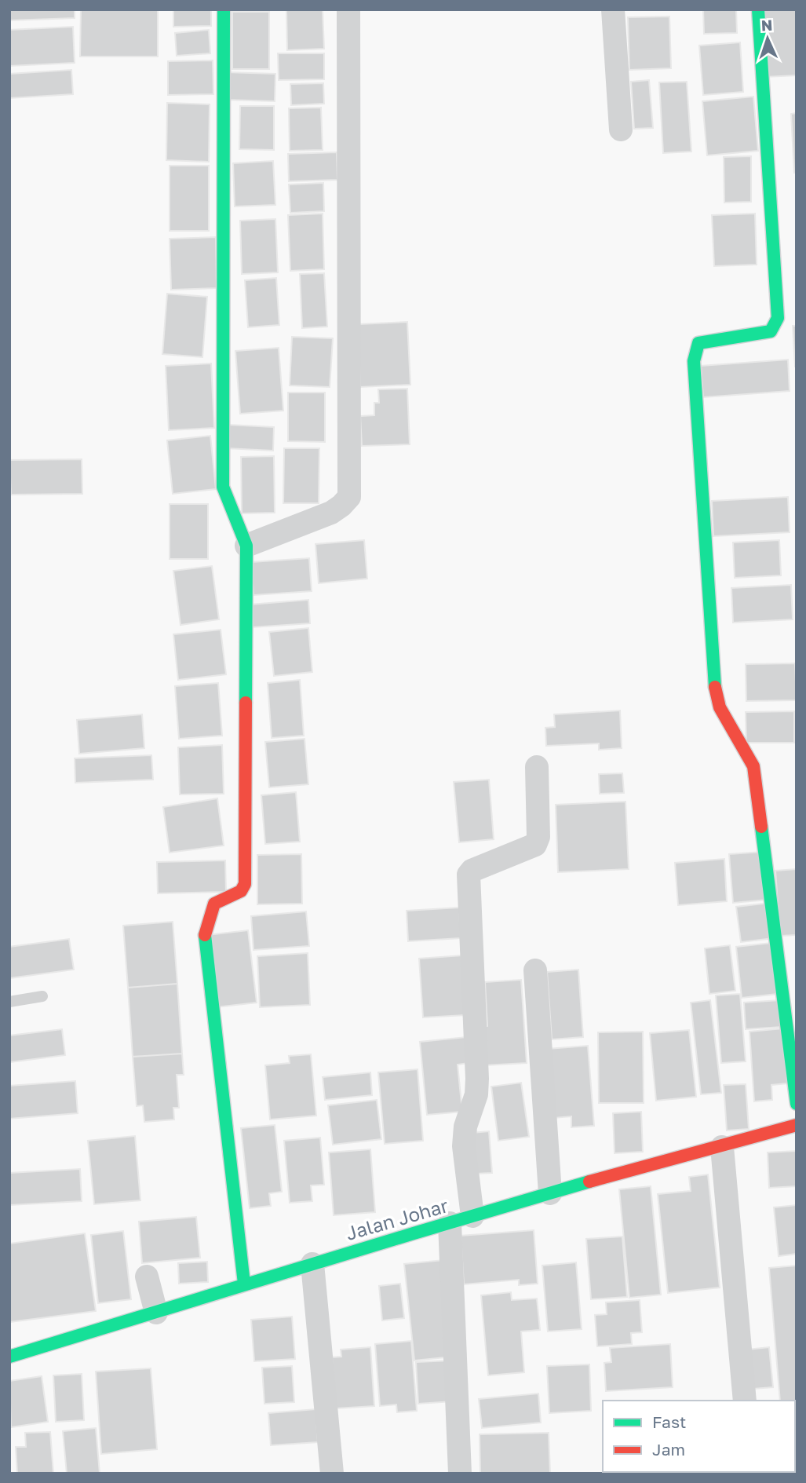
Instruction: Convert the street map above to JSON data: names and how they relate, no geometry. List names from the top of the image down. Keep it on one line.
{"streets":{"street":["Jalan Johar"]},"legend":["Fast","Jam"],"north":"top"}
